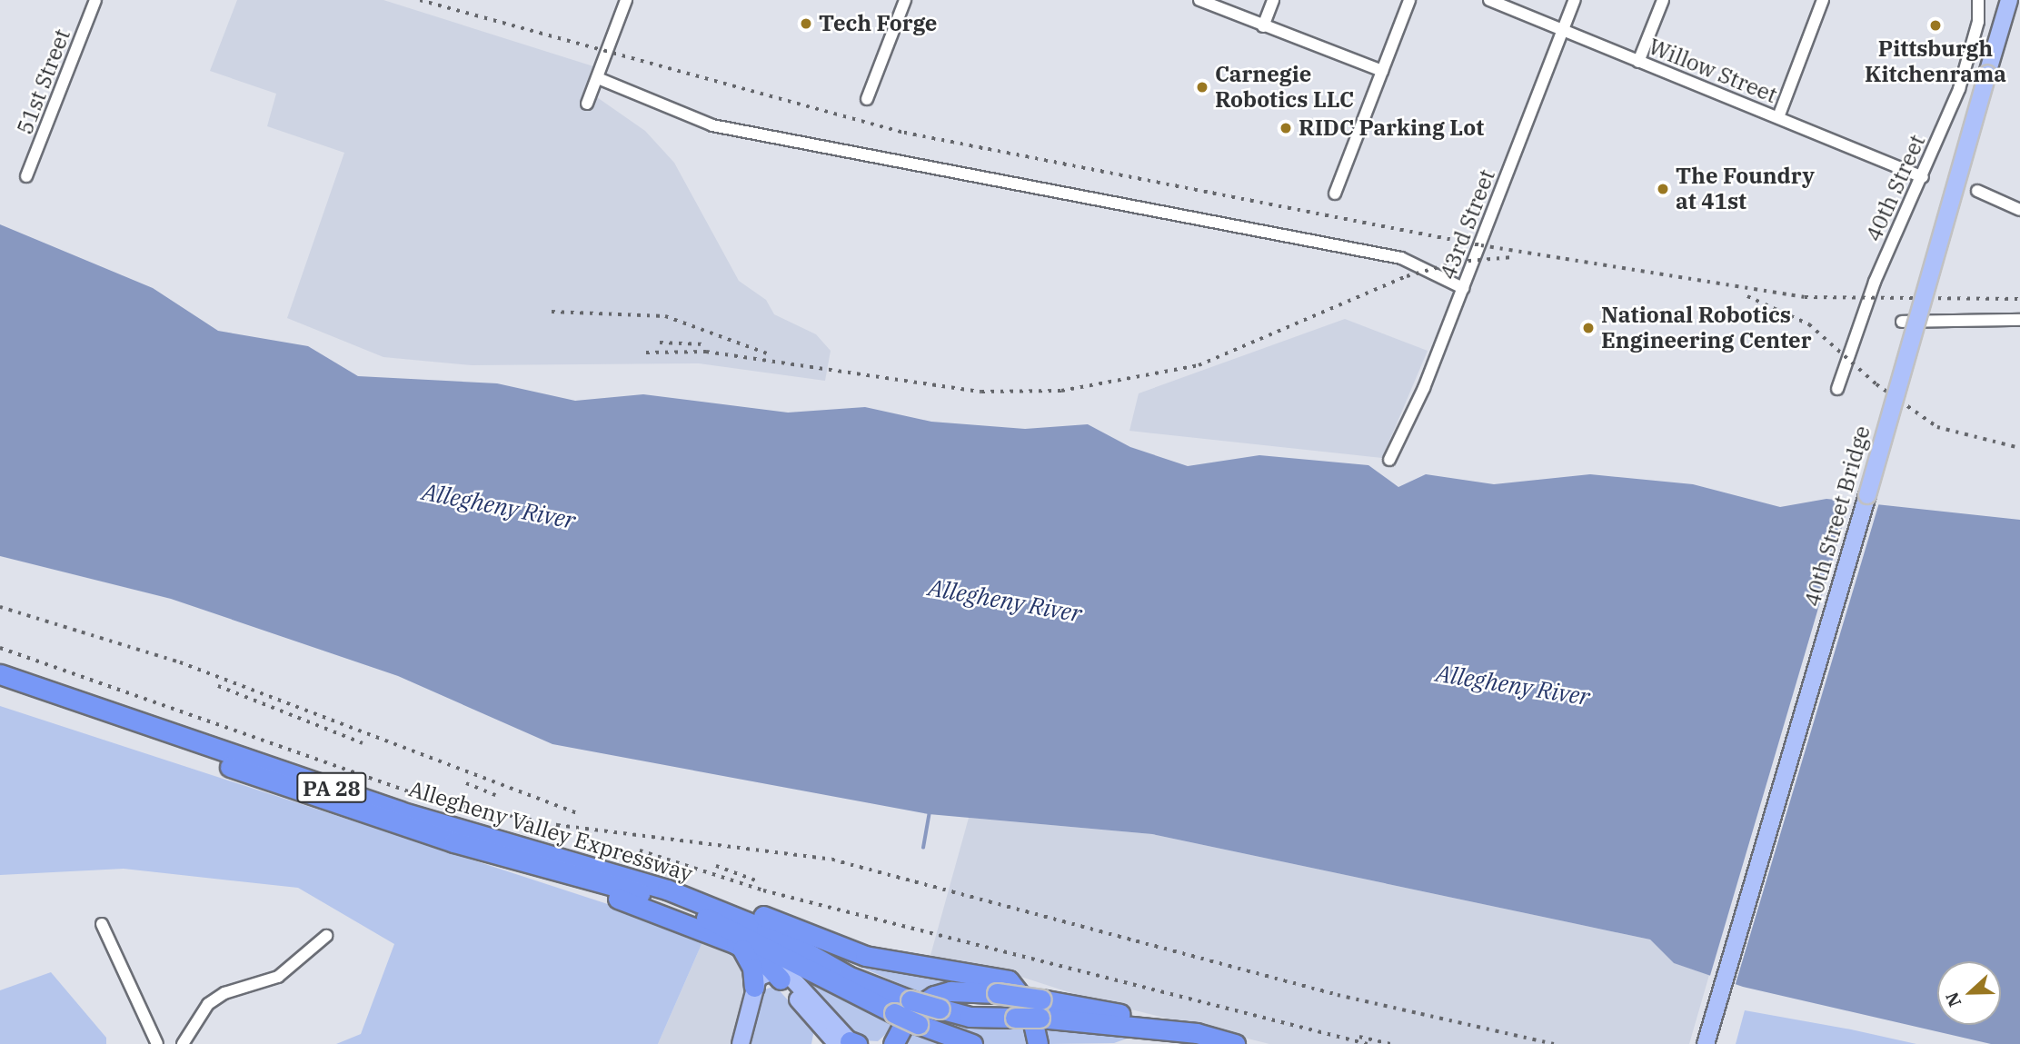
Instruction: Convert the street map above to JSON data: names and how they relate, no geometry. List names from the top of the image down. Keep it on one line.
{"streets":{"highway":["PA 28","Allegheny Valley Expressway"],"main road":["40th Street Bridge"],"street":["Willow Street","51st Street","40th Street","43rd Street"]},"crossings":[["Willow Street","40th Street"],["Willow Street","43rd Street"]],"water":["Allegheny River"],"places":["Tech Forge","Pittsburgh Kitchenrama","Carnegie Robotics LLC","RIDC Parking Lot","The Foundry at 41st","National Robotics Engineering Center"],"north":"left"}
